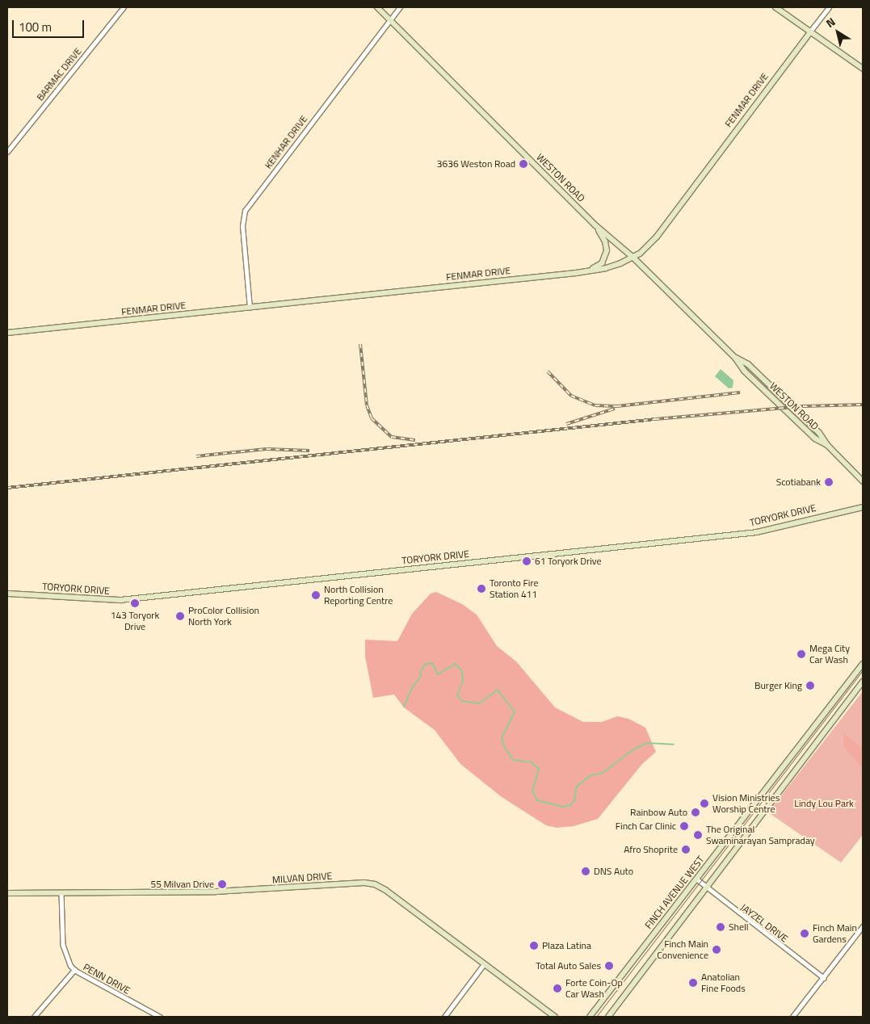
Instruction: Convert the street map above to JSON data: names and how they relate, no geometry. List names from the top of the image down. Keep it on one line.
{"streets":{"street":["BARMAC DRIVE","FENMAR DRIVE","KENHAR DRIVE","WESTON ROAD","TORYORK DRIVE","MILVAN DRIVE","FINCH AVENUE WEST","JAYZEL DRIVE","PENN DRIVE"]},"crossings":[["FENMAR DRIVE","KENHAR DRIVE"],["FENMAR DRIVE","WESTON ROAD"],["KENHAR DRIVE","WESTON ROAD"],["MILVAN DRIVE","PENN DRIVE"],["FINCH AVENUE WEST","JAYZEL DRIVE"]],"parks":["Lindy Lou Park"],"places":["3636 Weston Road","Scotiabank","61 Toryork Drive","Toronto Fire Station 411","North Collision Reporting Centre","143 Toryork Drive","ProColor Collision North York","Mega City Car Wash","Burger King","Vision Ministries Worship Centre","Rainbow Auto","Finch Car Clinic","The Original Swaminarayan Sampraday","Afro Shoprite","DNS Auto","55 Milvan Drive","Shell","Finch Main Gardens","Plaza Latina","Finch Main Convenience","Total Auto Sales","Anatolian Fine Foods","Forte Coin-Op Car Wash"],"scale_bar":"100 m","north":"top left"}
